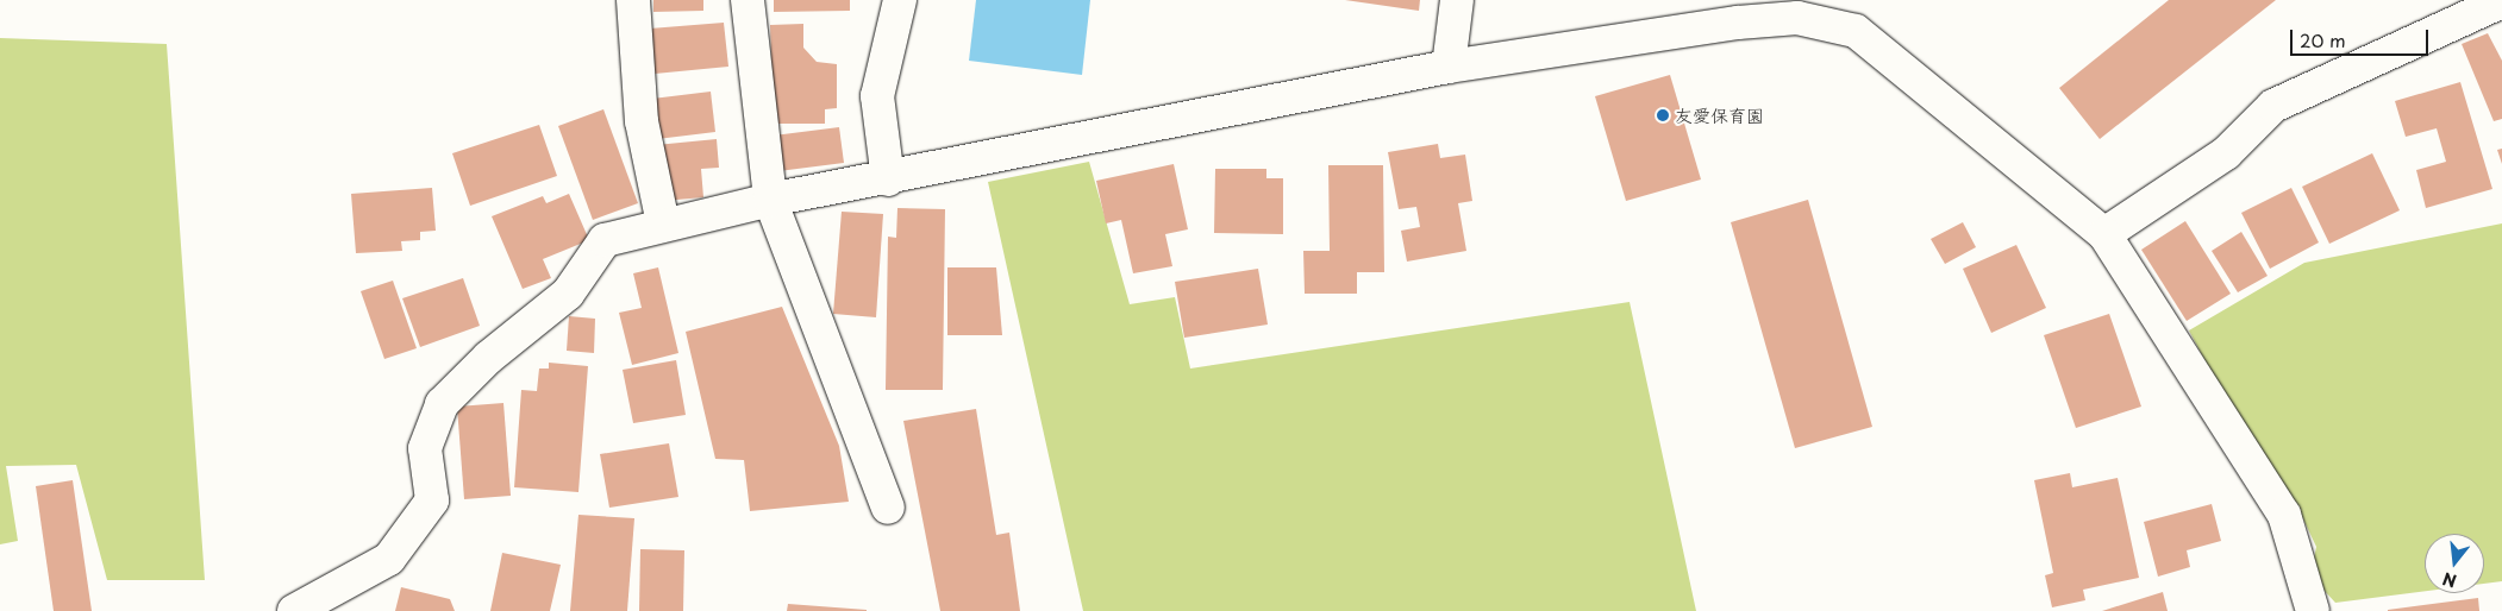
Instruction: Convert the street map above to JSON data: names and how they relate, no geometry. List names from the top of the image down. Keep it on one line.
{"places":["友愛保育園"],"scale_bar":"20 m","north":"bottom"}
